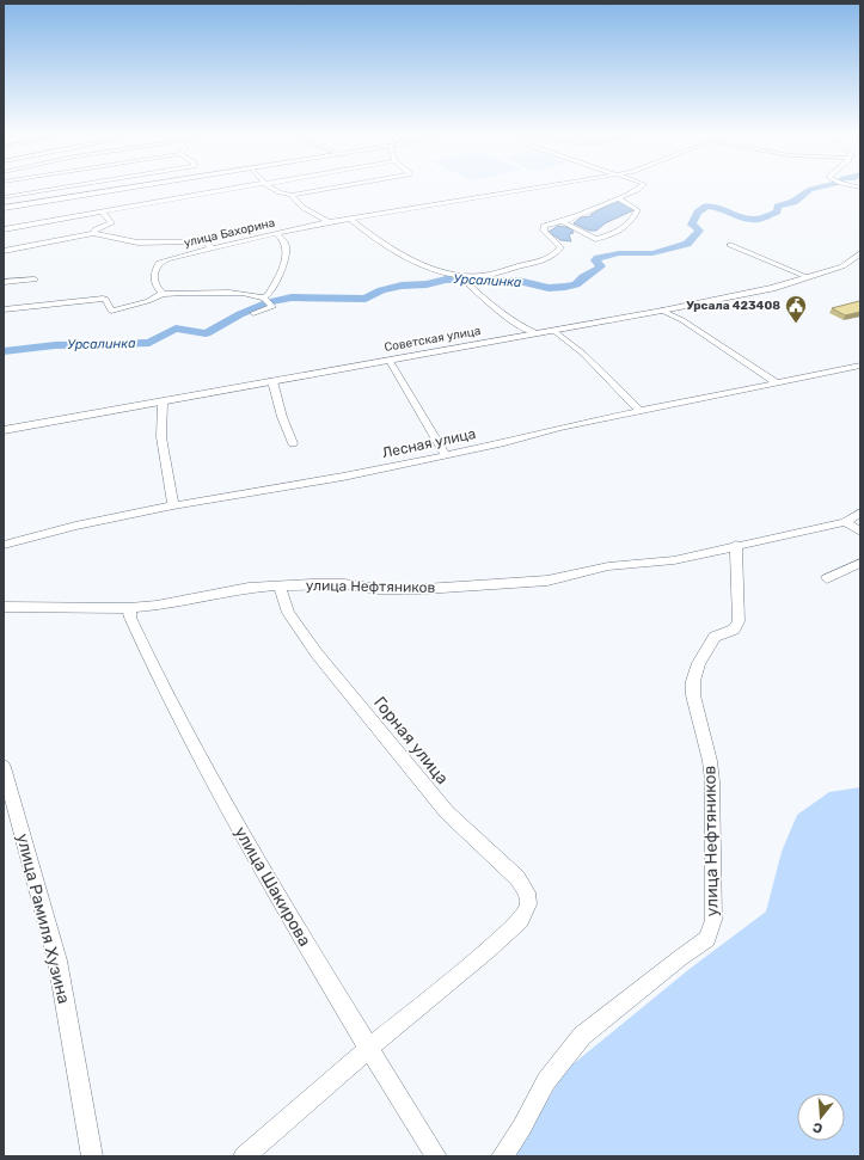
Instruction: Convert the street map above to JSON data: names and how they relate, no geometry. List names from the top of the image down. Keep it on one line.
{"streets":{"street":["улица Бахорина","Советская улица","Лесная улица","улица Нефтяников","Горная улица","улица Шакирова","улица Рамиля Хузина"]},"crossings":[["улица Нефтяников","Горная улица"],["улица Нефтяников","улица Шакирова"],["Горная улица","улица Шакирова"]],"water":["Урсалинка"],"places":{"public building":["Урсала 423408"]},"north":"bottom"}
